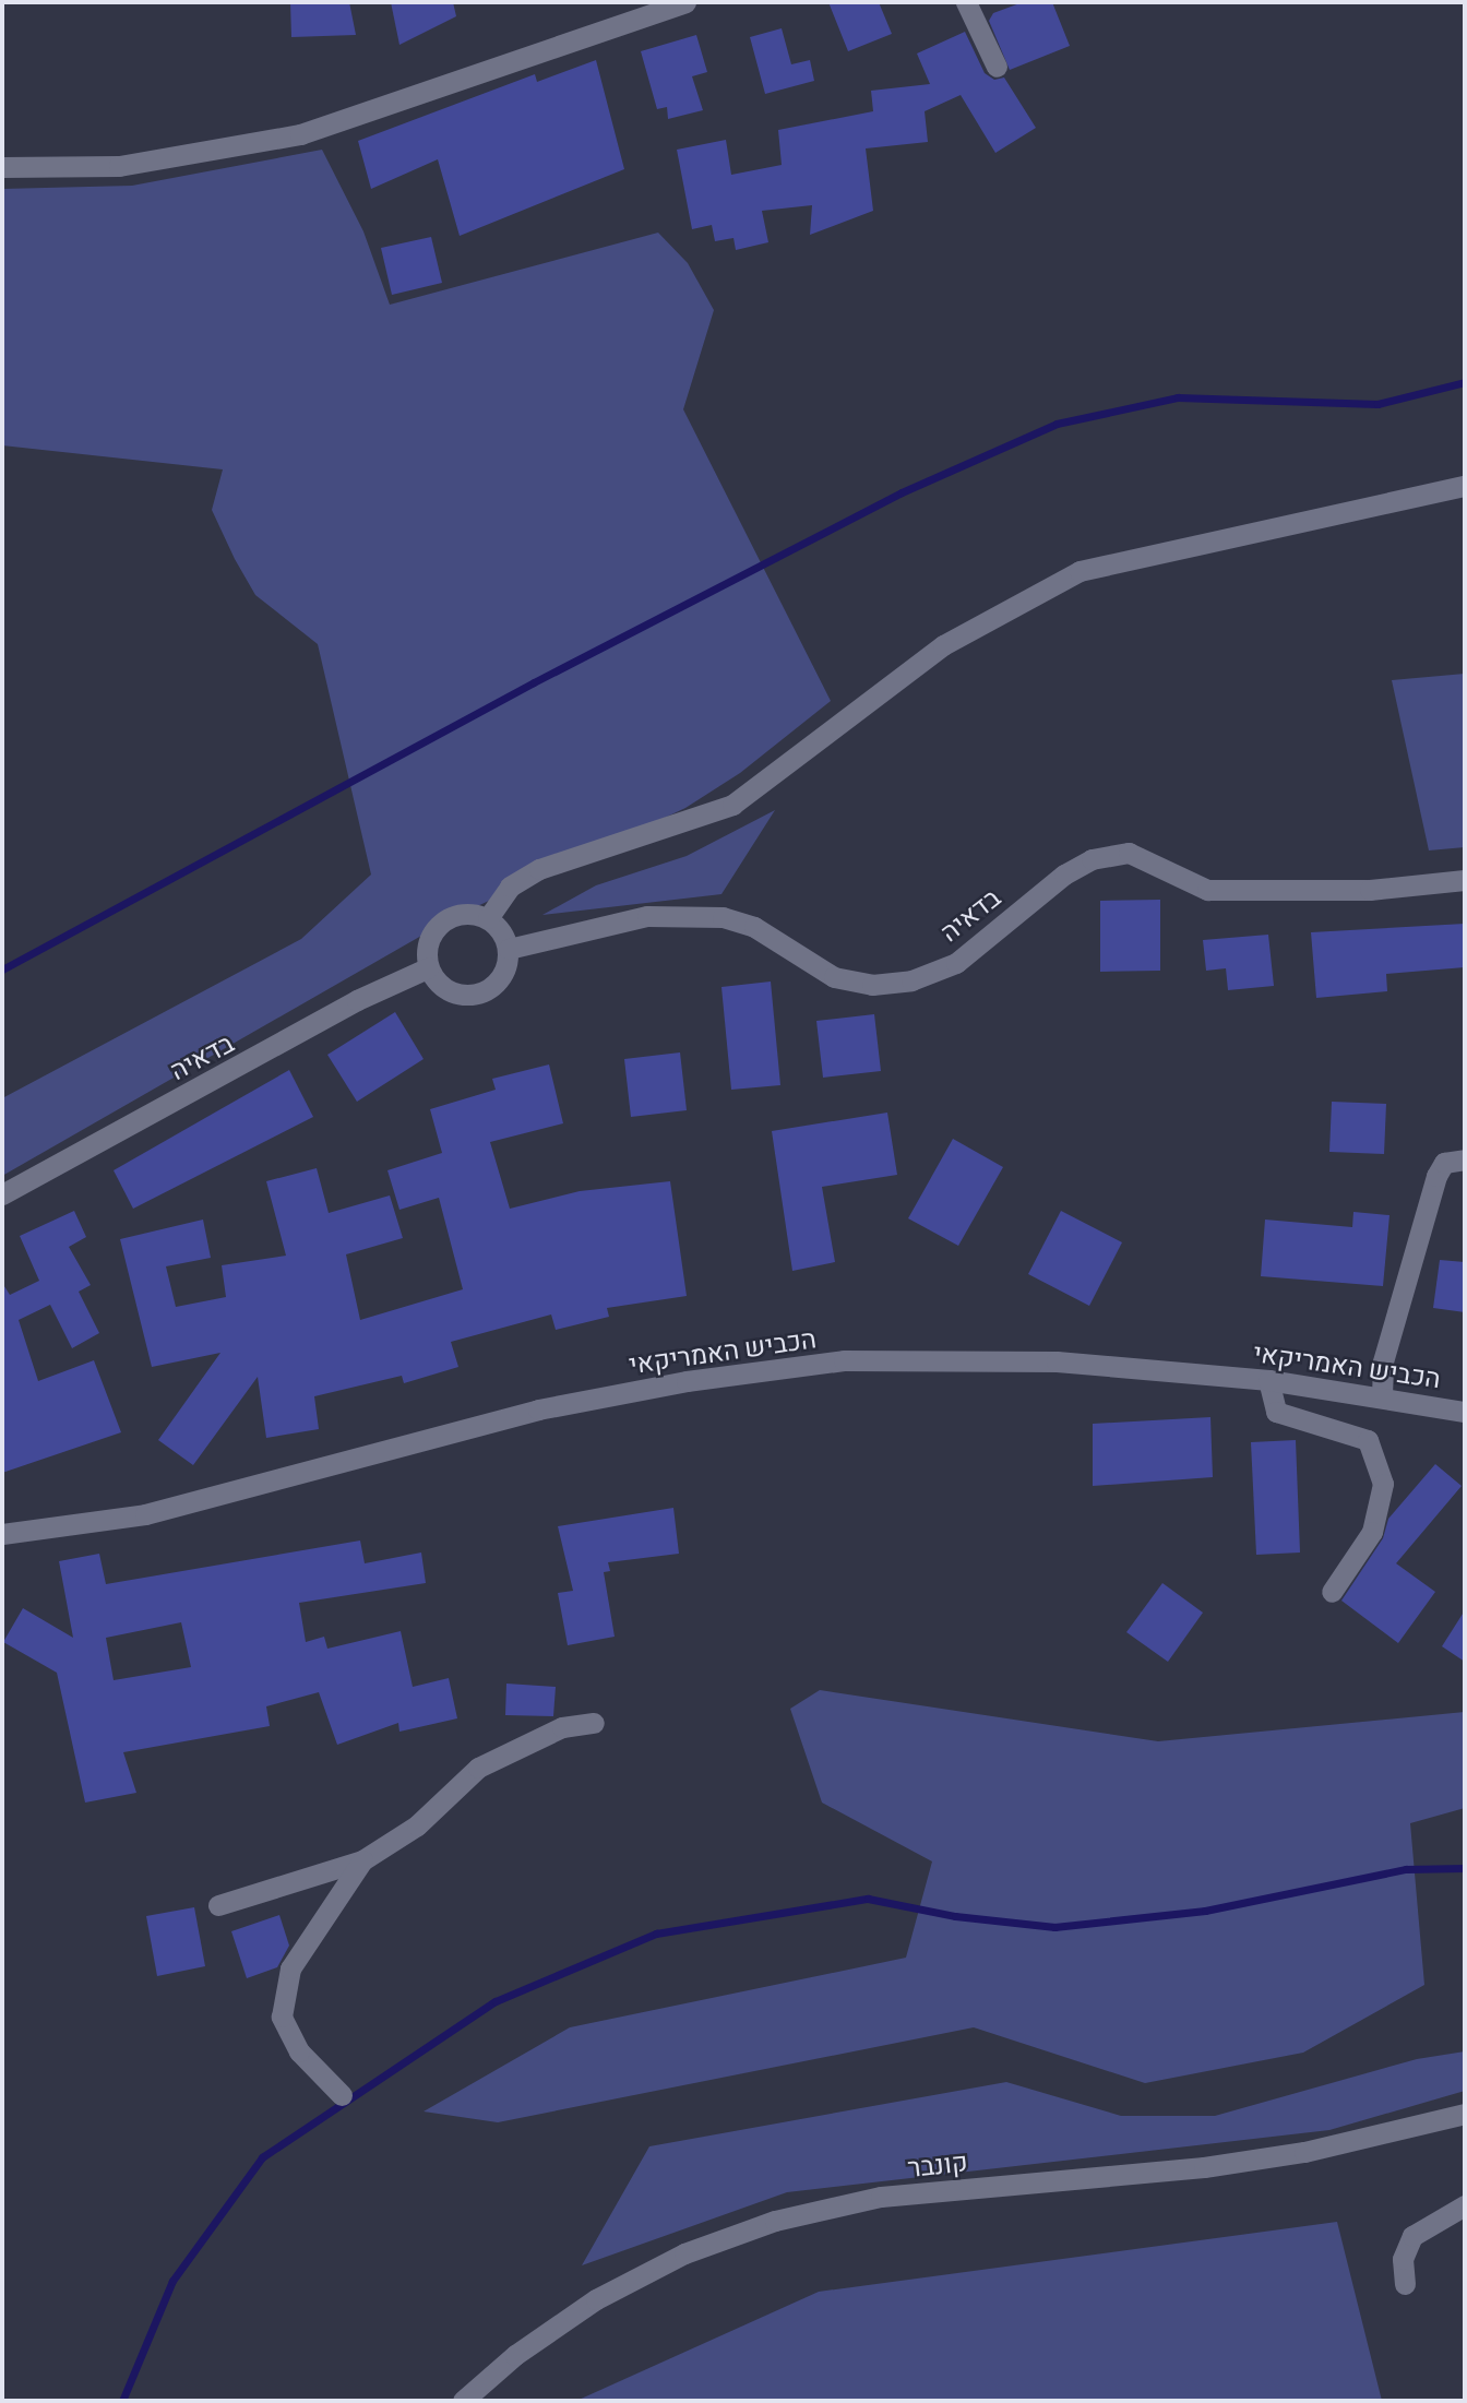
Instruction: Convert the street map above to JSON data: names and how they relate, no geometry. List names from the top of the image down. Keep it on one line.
{"streets":{"street":["בדאיה","הכביש האמריקאי","קונבר"]}}
